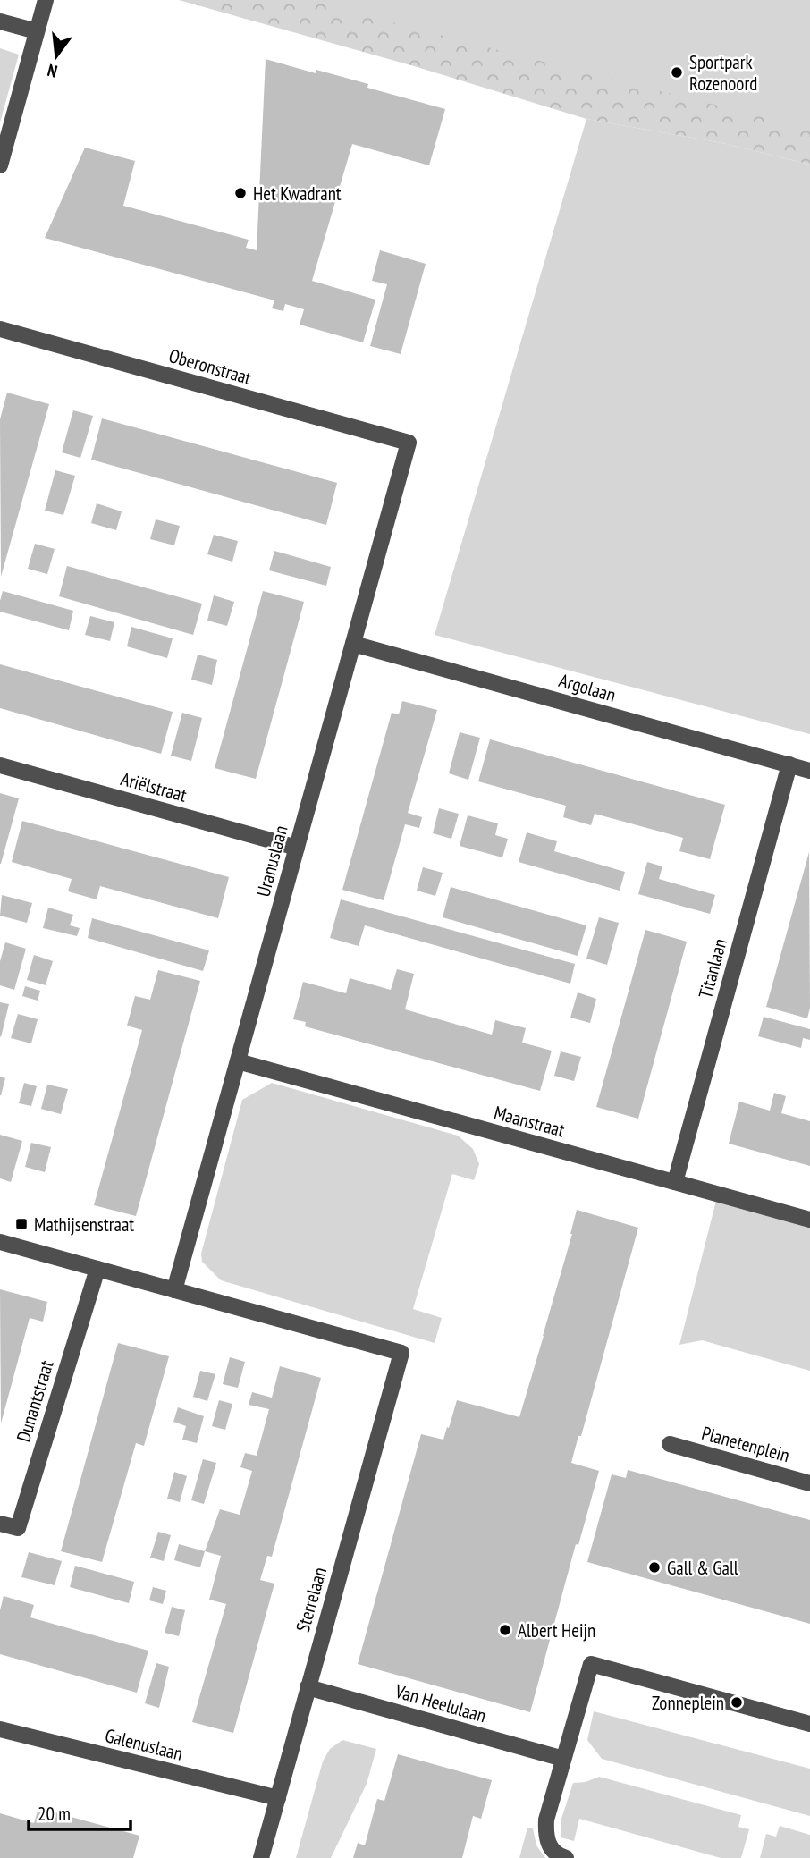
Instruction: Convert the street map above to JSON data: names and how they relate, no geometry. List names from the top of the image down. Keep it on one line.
{"streets":{"street":["Oberonstraat","Argolaan","Ariëlstraat","Uranuslaan","Titanlaan","Maanstraat","Dunantstraat","Planetenplein","Sterrelaan","Van Heelulaan","Galenuslaan"]},"crossings":[["Oberonstraat","Uranuslaan"],["Argolaan","Uranuslaan"],["Argolaan","Titanlaan"],["Ariëlstraat","Uranuslaan"],["Uranuslaan","Maanstraat"],["Uranuslaan","Sterrelaan"],["Titanlaan","Maanstraat"],["Sterrelaan","Van Heelulaan"],["Sterrelaan","Galenuslaan"]],"places":{"other":["Sportpark Rozenoord","Het Kwadrant","Gall & Gall","Albert Heijn","Zonneplein"],"transit":["Mathijsenstraat"]},"scale_bar":"20 m","north":"bottom"}
